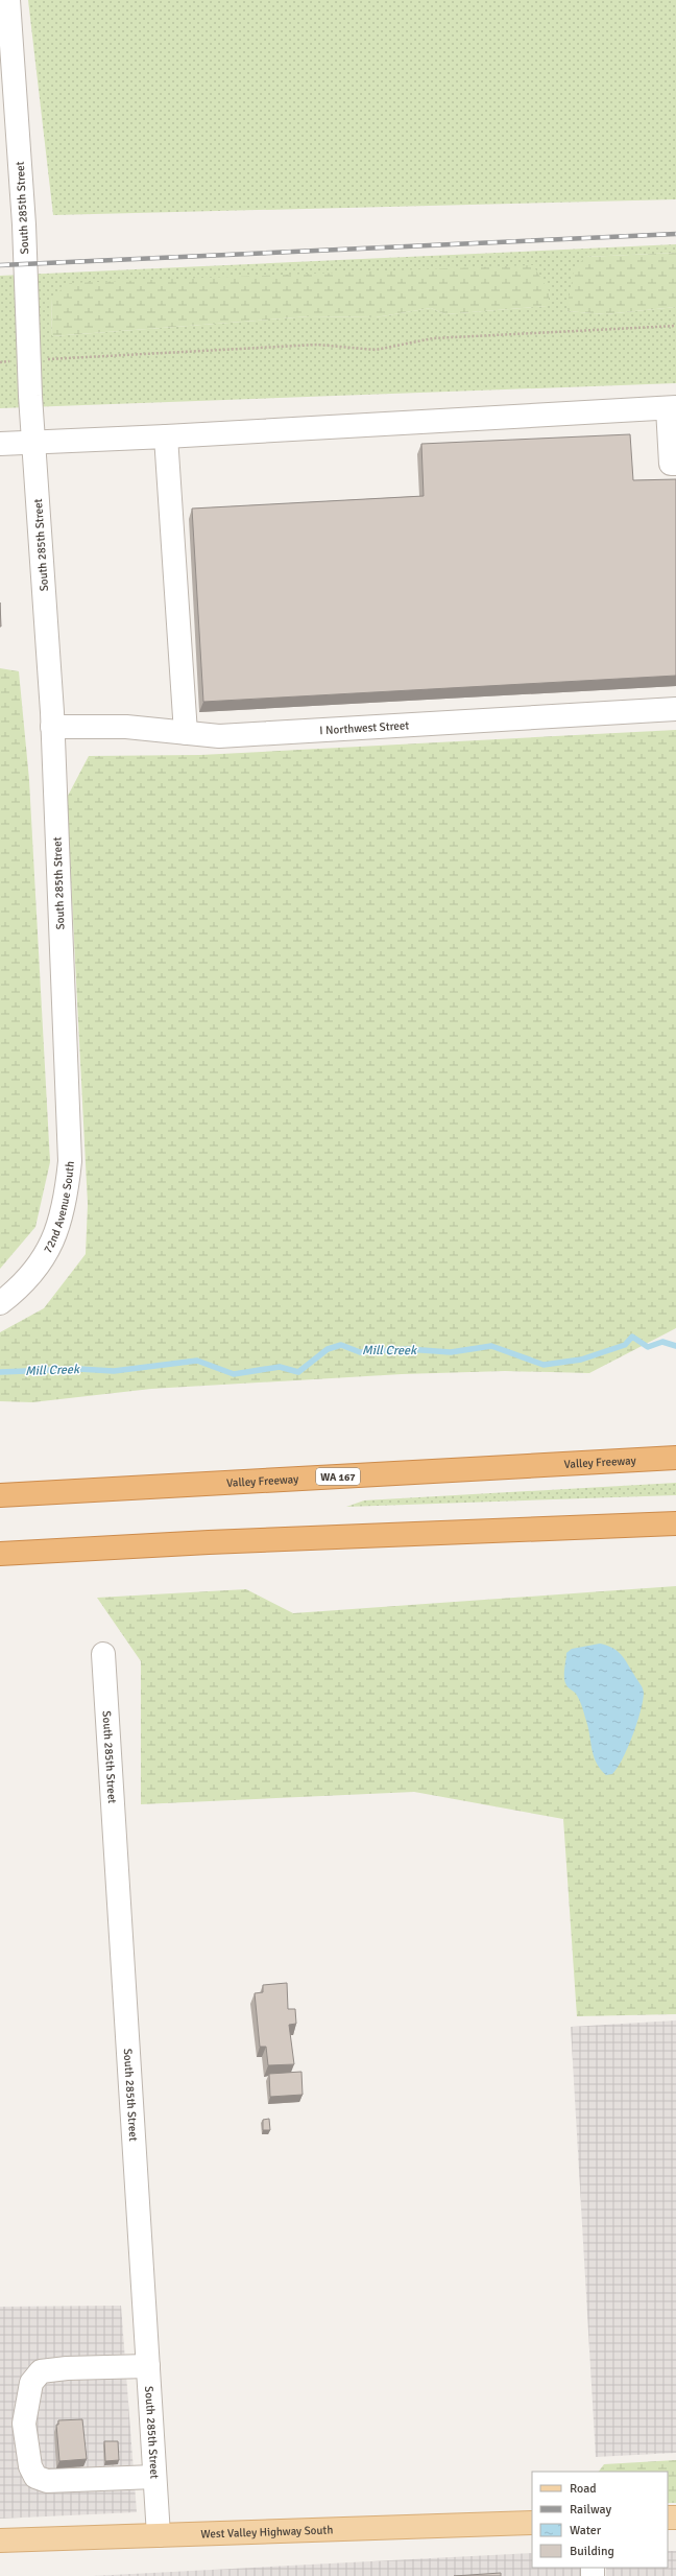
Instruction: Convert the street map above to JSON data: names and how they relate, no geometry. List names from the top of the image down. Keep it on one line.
{"streets":{"highway":["Valley Freeway","WA 167"],"main road":["West Valley Highway South"],"street":["South 285th Street","I Northwest Street","72nd Avenue South"]},"crossings":[["South 285th Street","I Northwest Street"],["South 285th Street","72nd Avenue South"],["South 285th Street","West Valley Highway South"]],"water":["Mill Creek"],"legend":["Road","Railway","Water","Building"]}
